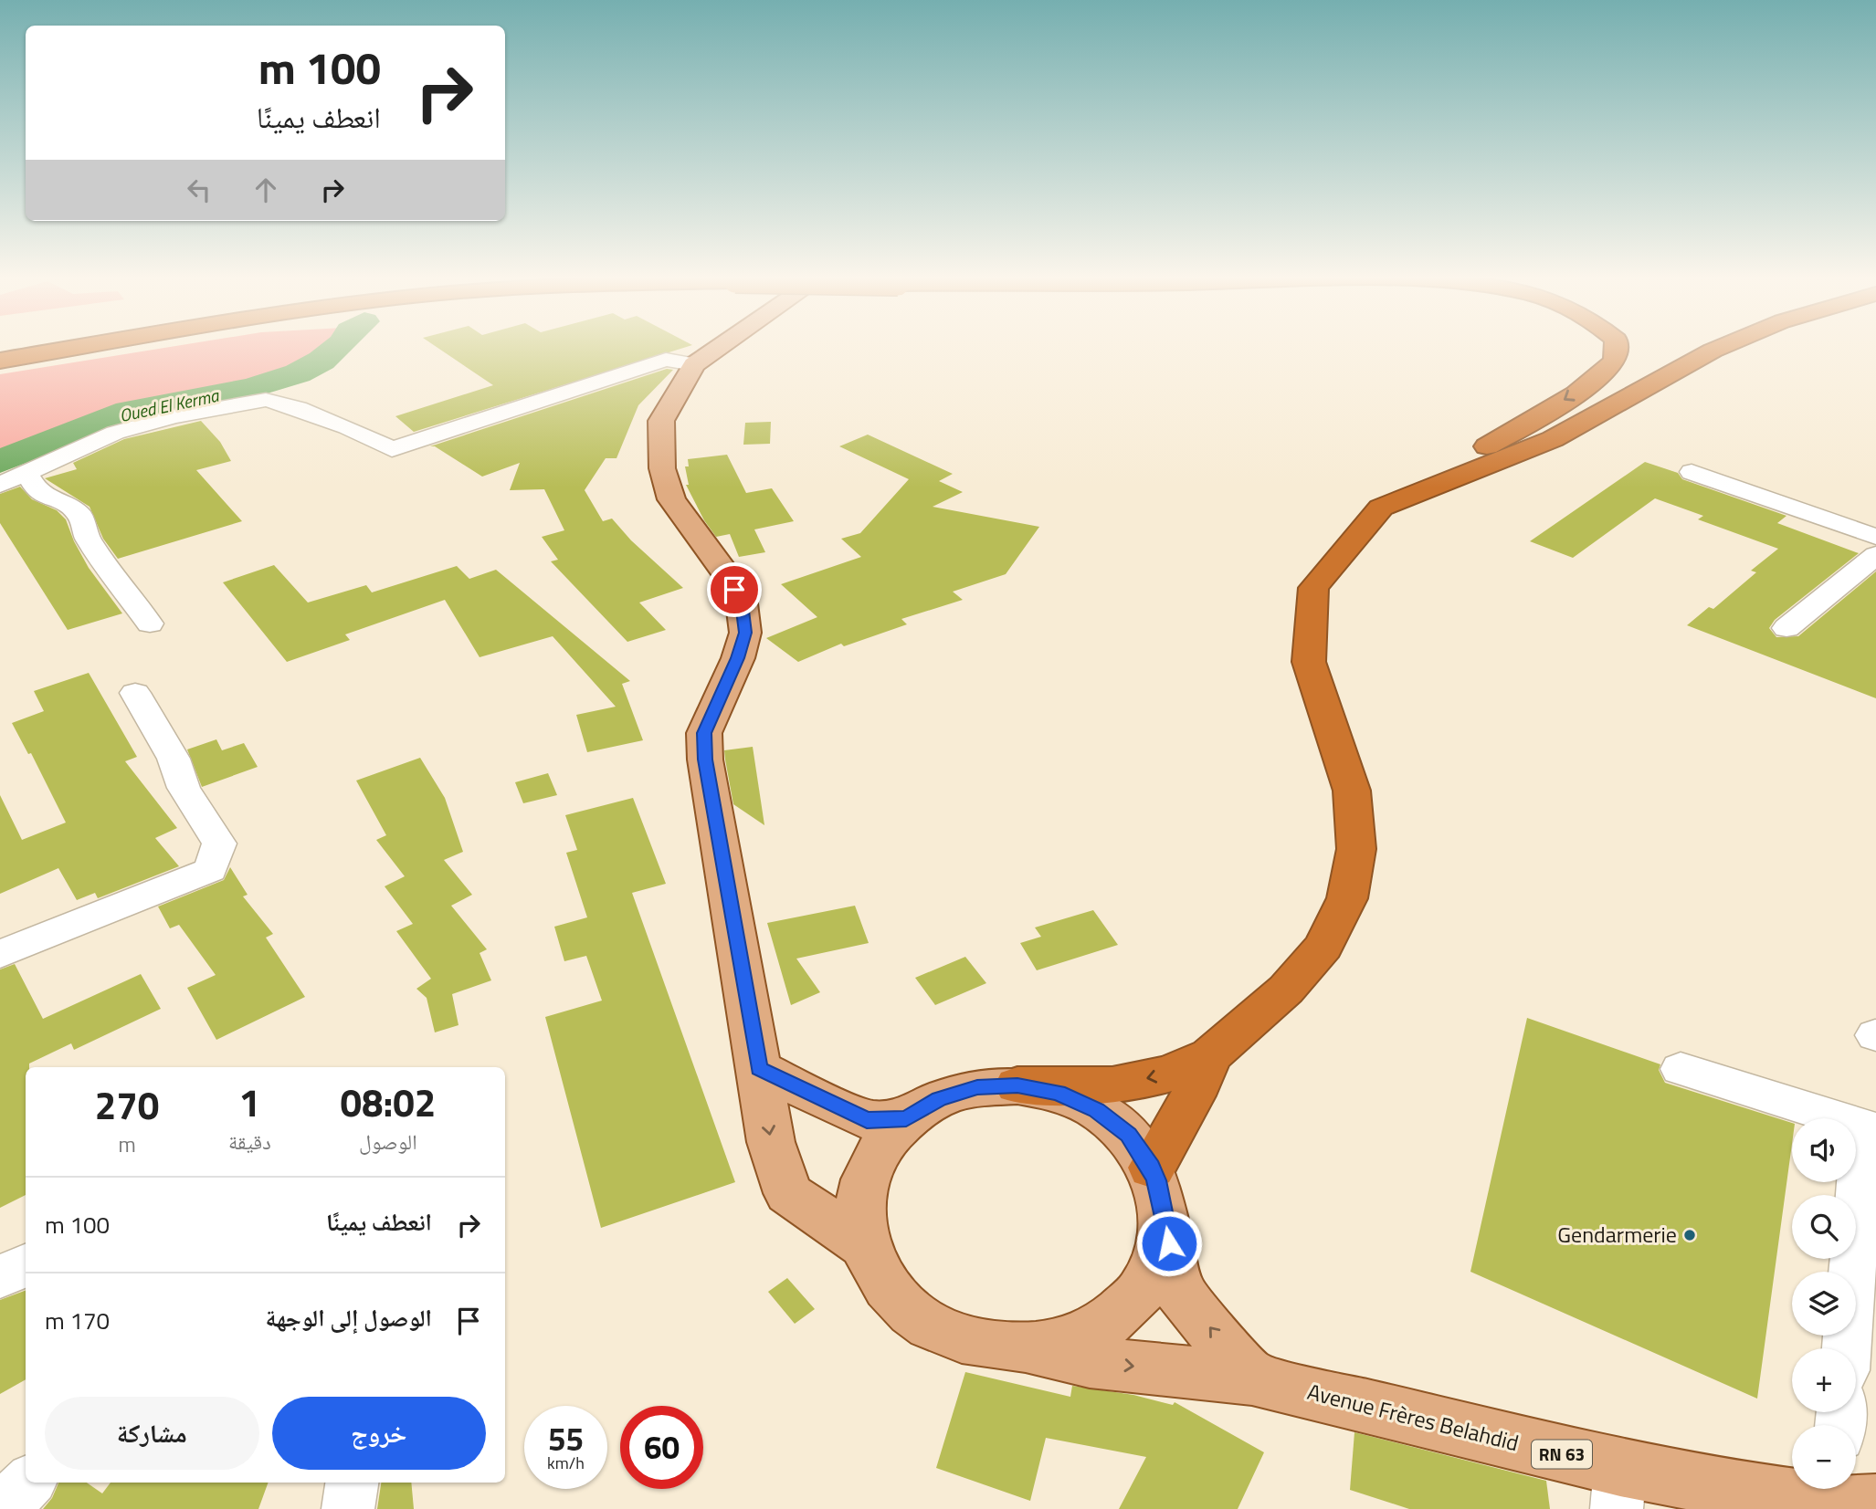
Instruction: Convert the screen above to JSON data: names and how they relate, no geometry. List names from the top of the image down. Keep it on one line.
{"streets":{"main road":["Avenue Frères Belahdid","RN 63"]},"water":["Oued El Kerma"],"places":["Gendarmerie"],"page":{"turn":["100 m","انعطف يمينًا"],"eta":["08:02","الوصول","1","دقيقة","270","m"],"map_buttons":["+","−"],"list":[{"name":"انعطف يمينًا","value":"100 m"},{"name":"الوصول إلى الوجهة","value":"170 m"}],"buttons":["خروج","مشاركة"],"speed":"55 km/h","limit":"60"}}
